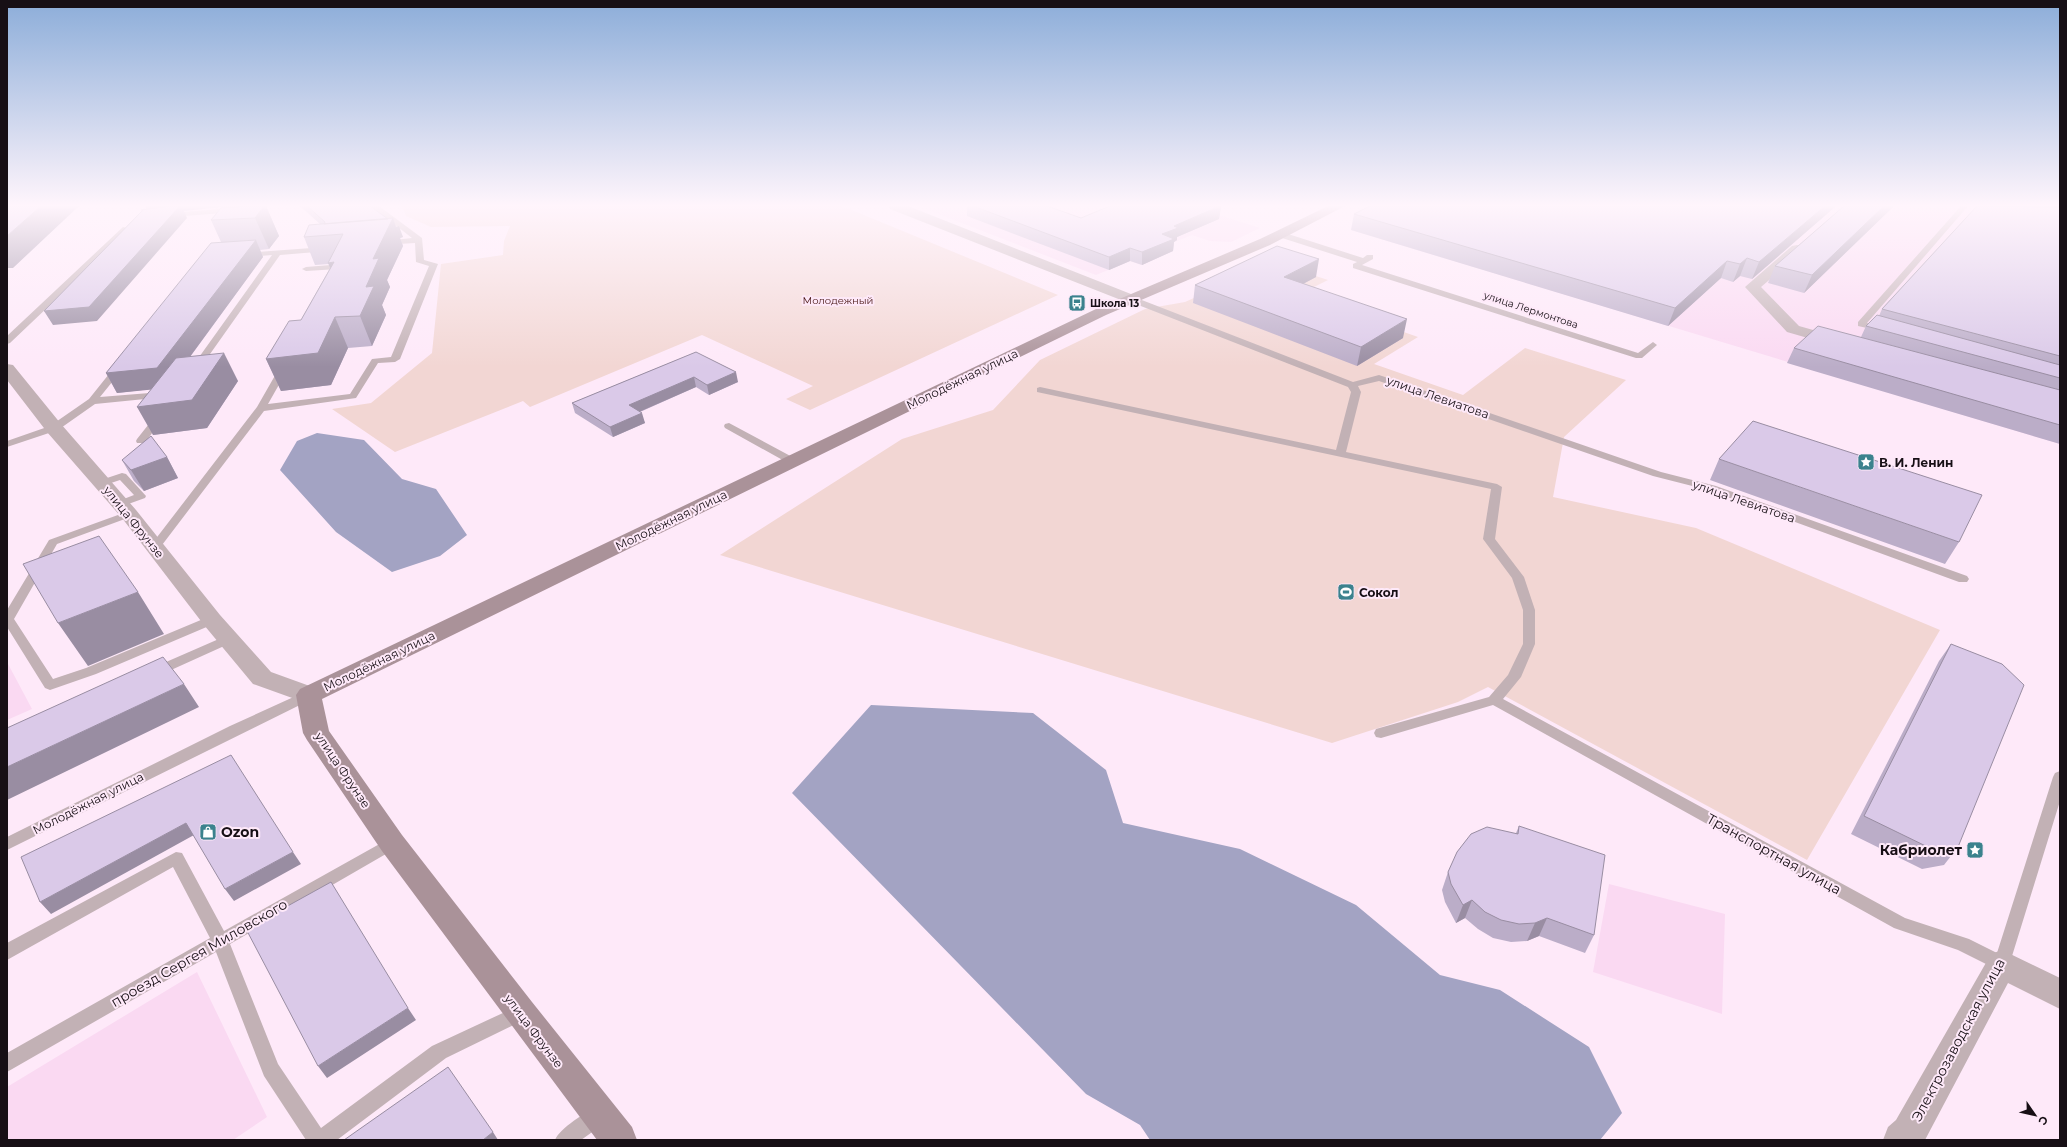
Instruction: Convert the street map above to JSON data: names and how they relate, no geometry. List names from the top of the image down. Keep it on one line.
{"streets":{"main road":["Молодёжная улица","улица Фрунзе"],"street":["Транспортная улица","Электрозаводская улица"],"lane":["улица Лермонтова","улица Левиатова","проезд Сергея Миловского"]},"crossings":[["Молодёжная улица","улица Фрунзе"],["улица Фрунзе","проезд Сергея Миловского"],["Транспортная улица","Электрозаводская улица"]],"parks":["Молодежный"],"places":{"bus stop":["Школа 13"],"place":["В. И. Ленин","Кабриолет"],"sports":["Сокол"],"shop":["Ozon"]},"north":"bottom right"}
